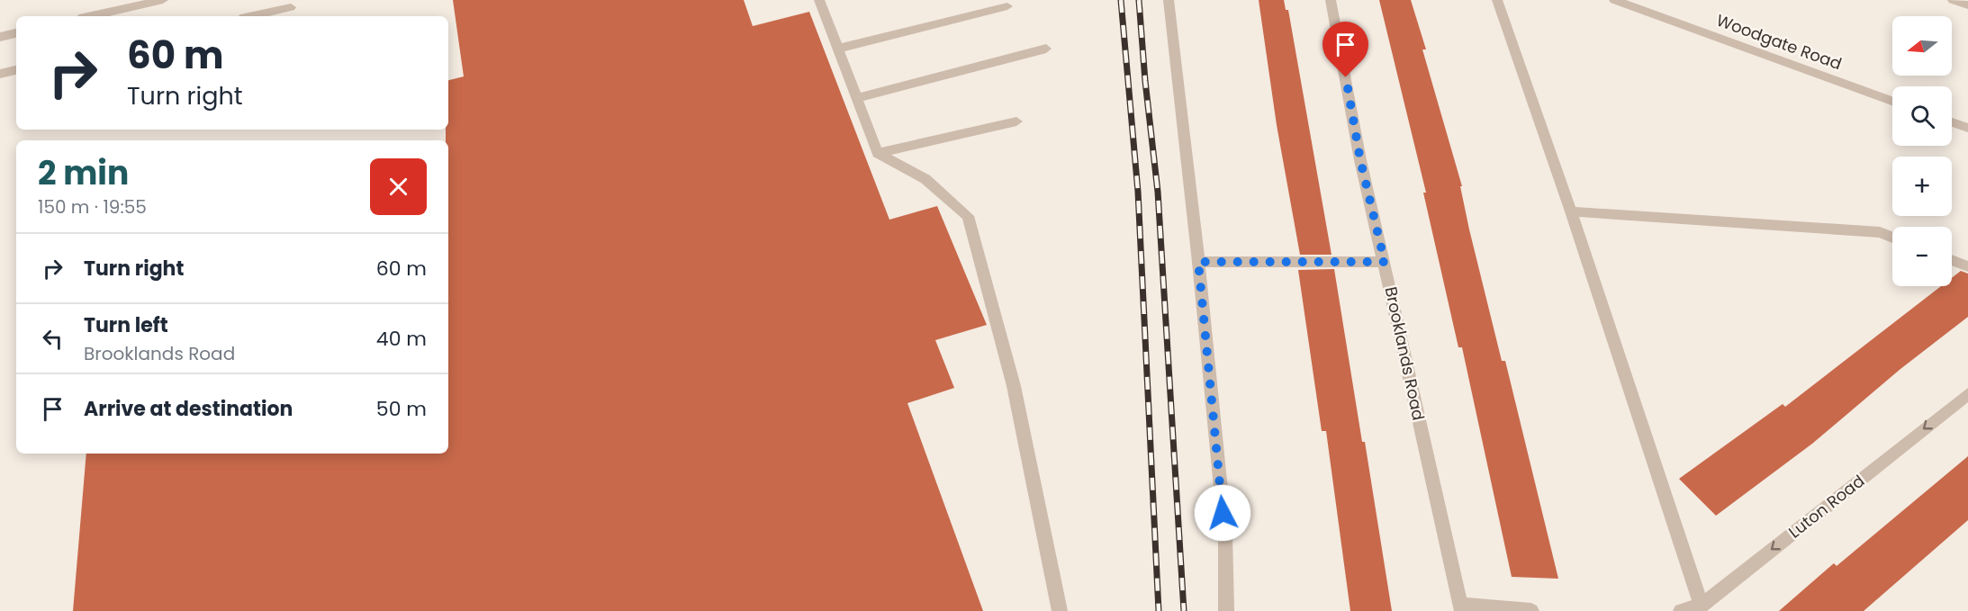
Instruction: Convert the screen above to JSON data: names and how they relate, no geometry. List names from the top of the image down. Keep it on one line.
{"streets":{"street":["Woodgate Road","Brooklands Road","Luton Road"]},"one_way":["Luton Road"],"north":"left","page":{"map_buttons":["+","−"],"turn":["60 m","Turn right"],"heading":["2 min","150 m · 19:55"],"list":[{"name":"Turn right","value":"60 m"},{"name":"Turn left","note":"Brooklands Road","value":"40 m"},{"name":"Arrive at destination","value":"50 m"}]}}
